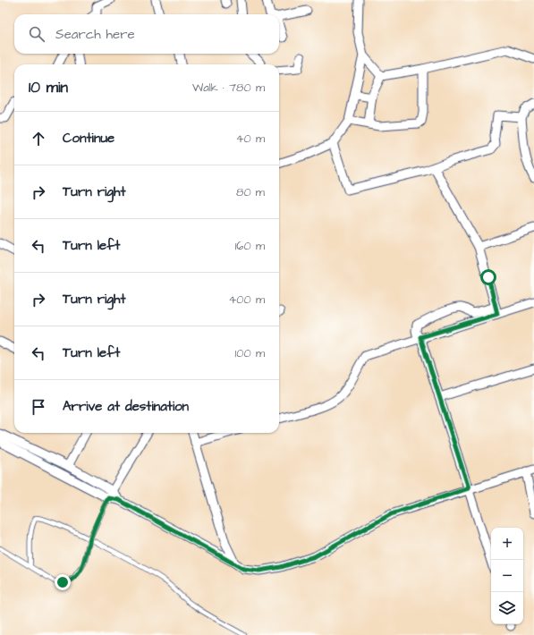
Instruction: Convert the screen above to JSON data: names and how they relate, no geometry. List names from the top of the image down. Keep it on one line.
{"page":{"search":"Search here","heading":["10 min","Walk · 780 m"],"list":[["Continue","40 m"],["Turn right","80 m"],["Turn left","160 m"],["Turn right","400 m"],["Turn left","100 m"],"Arrive at destination"],"map_buttons":["+","−"]}}
